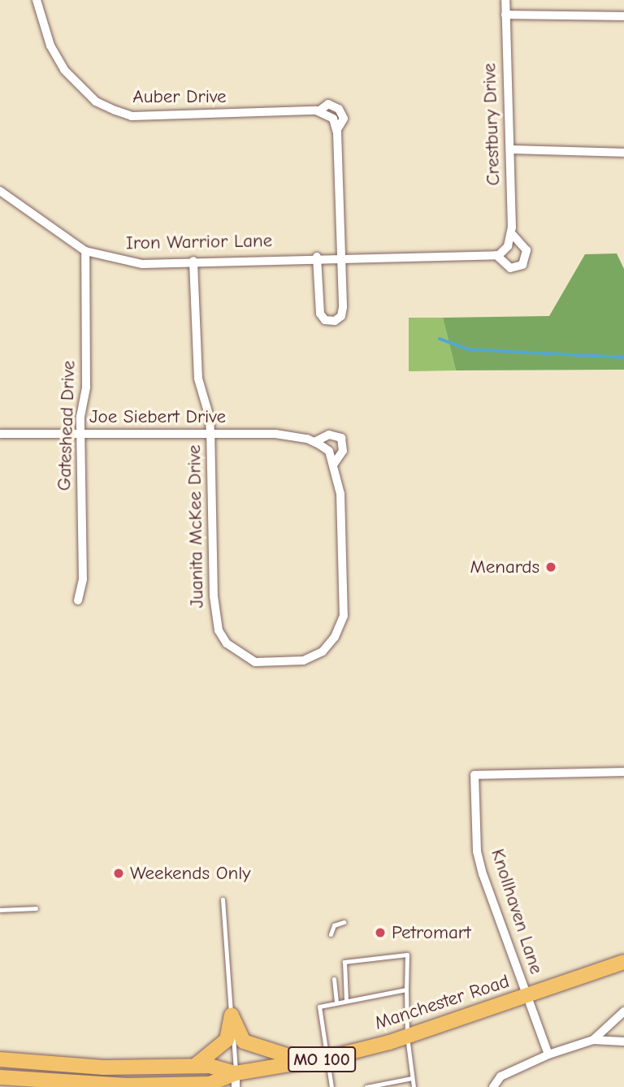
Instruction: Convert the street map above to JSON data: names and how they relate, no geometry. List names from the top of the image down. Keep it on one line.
{"streets":{"main road":["Manchester Road","MO 100"],"street":["Auber Drive","Crestbury Drive","Iron Warrior Lane","Joe Siebert Drive","Gateshead Drive","Juanita McKee Drive","Knollhaven Lane"]},"crossings":[["Auber Drive","Iron Warrior Lane"],["Crestbury Drive","Iron Warrior Lane"],["Iron Warrior Lane","Gateshead Drive"],["Iron Warrior Lane","Juanita McKee Drive"],["Joe Siebert Drive","Gateshead Drive"],["Joe Siebert Drive","Juanita McKee Drive"],["Knollhaven Lane","Manchester Road"]],"places":["Menards","Weekends Only","Petromart"]}
